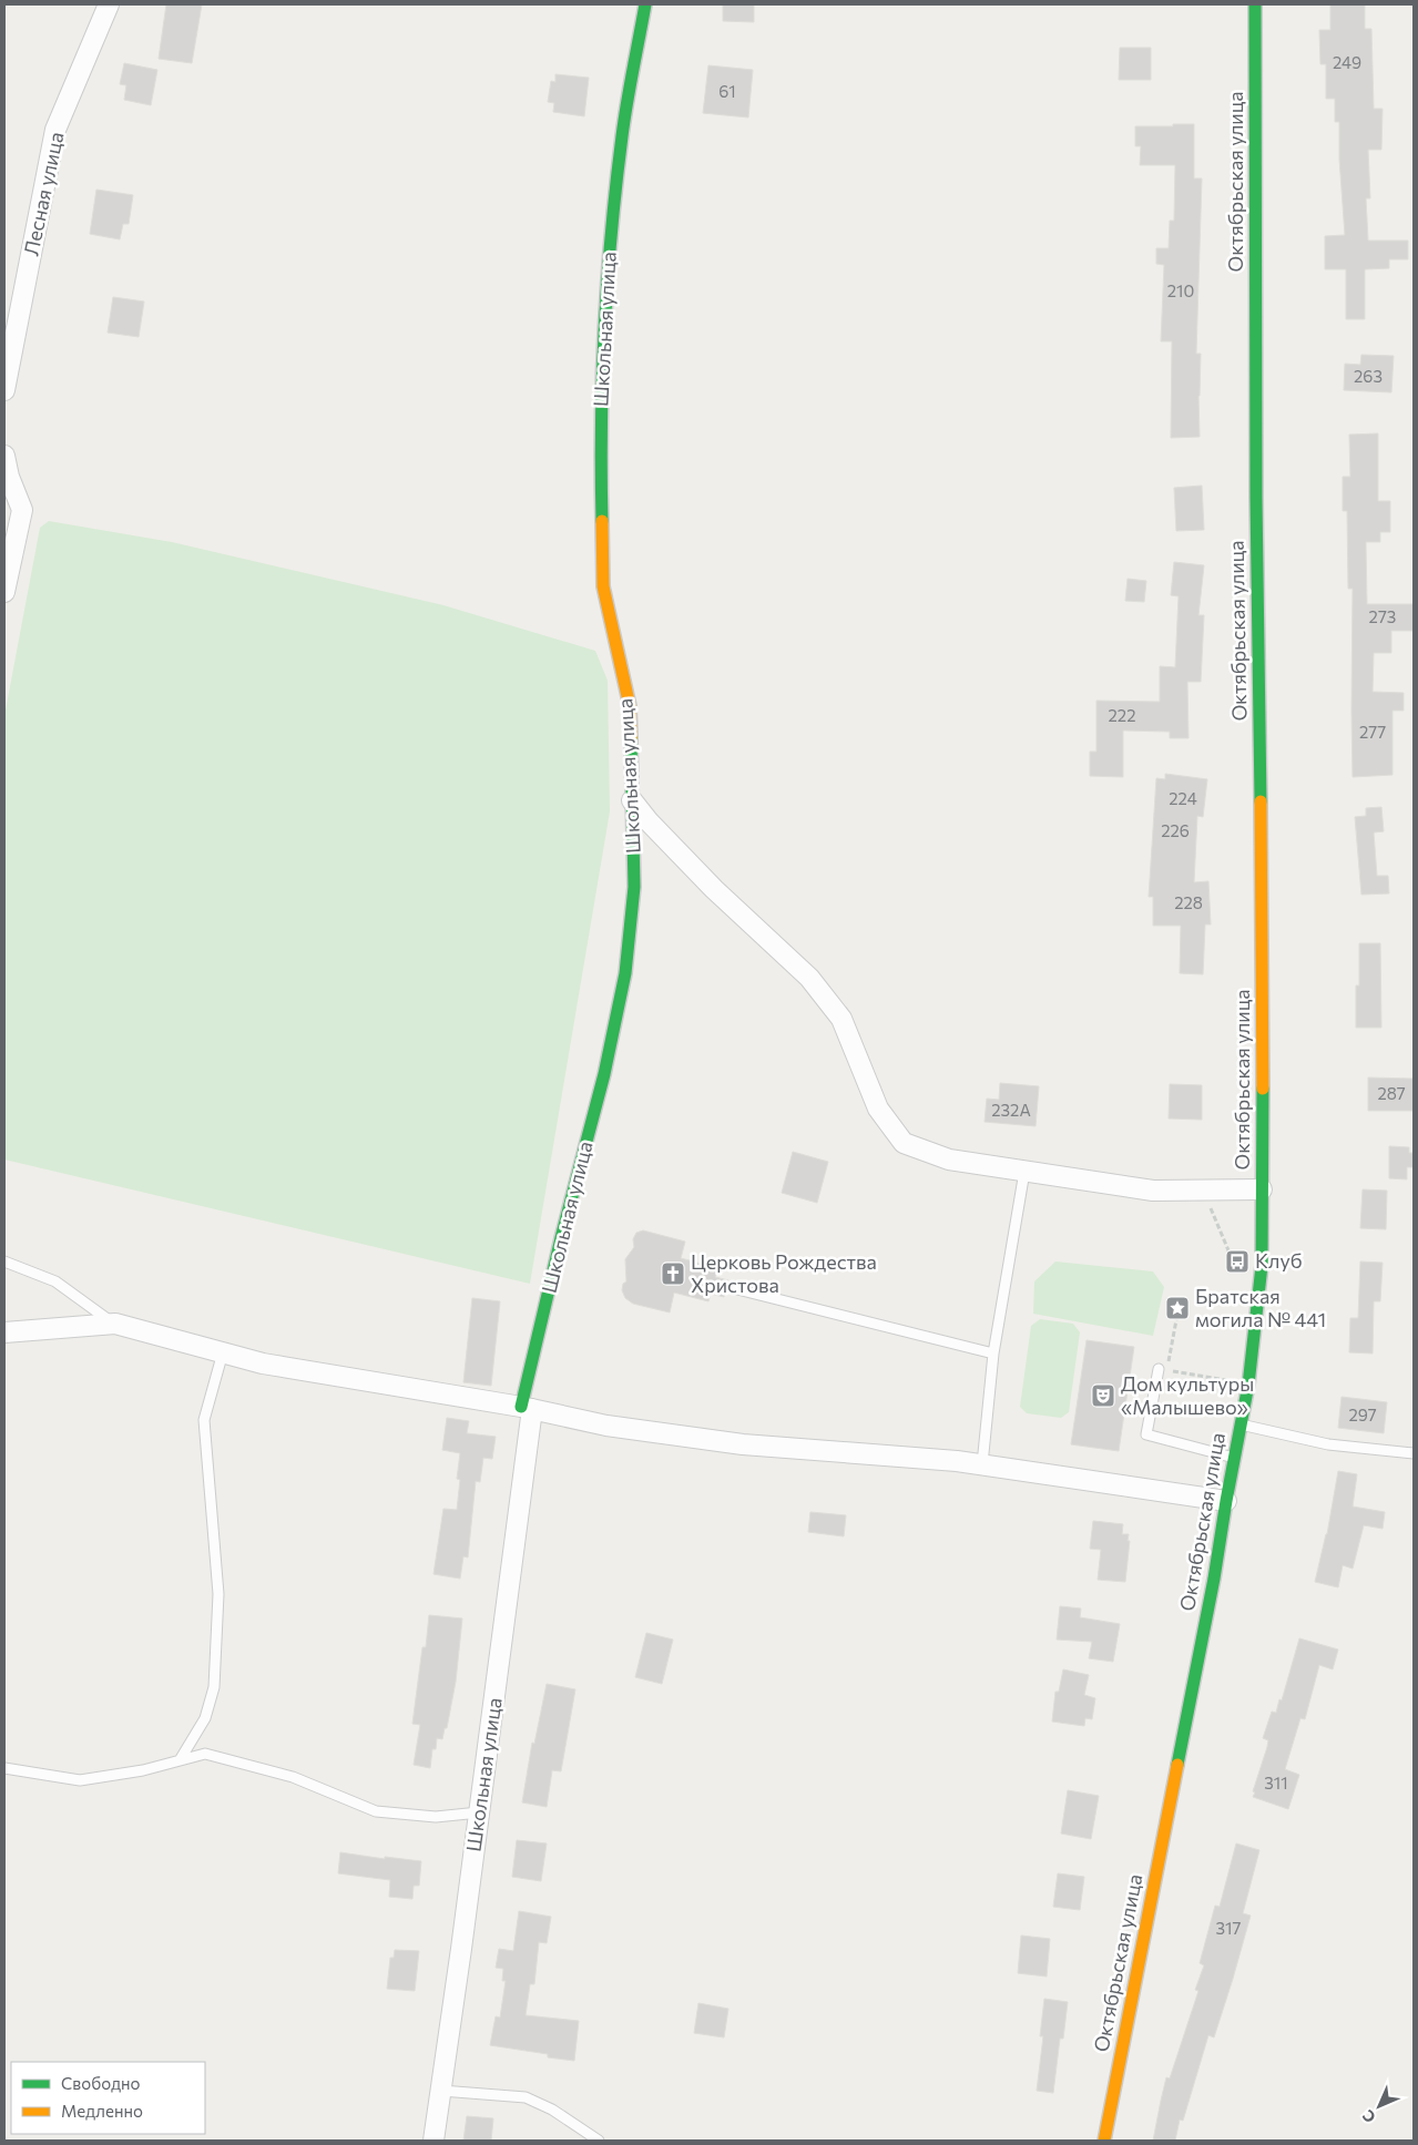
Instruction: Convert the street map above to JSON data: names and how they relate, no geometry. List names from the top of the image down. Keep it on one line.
{"streets":{"street":["Октябрьская улица","Лесная улица","Школьная улица"]},"places":{"bus stop":["Клуб"],"church":["Церковь Рождества Христова"],"place":["Братская могила № 441"],"theatre":["Дом культуры «Малышево»"]},"house_numbers":["249","61","210","263","273","222","277","224","226","228","287","232А","297","311","317"],"legend":["Свободно","Медленно"],"north":"bottom left"}
